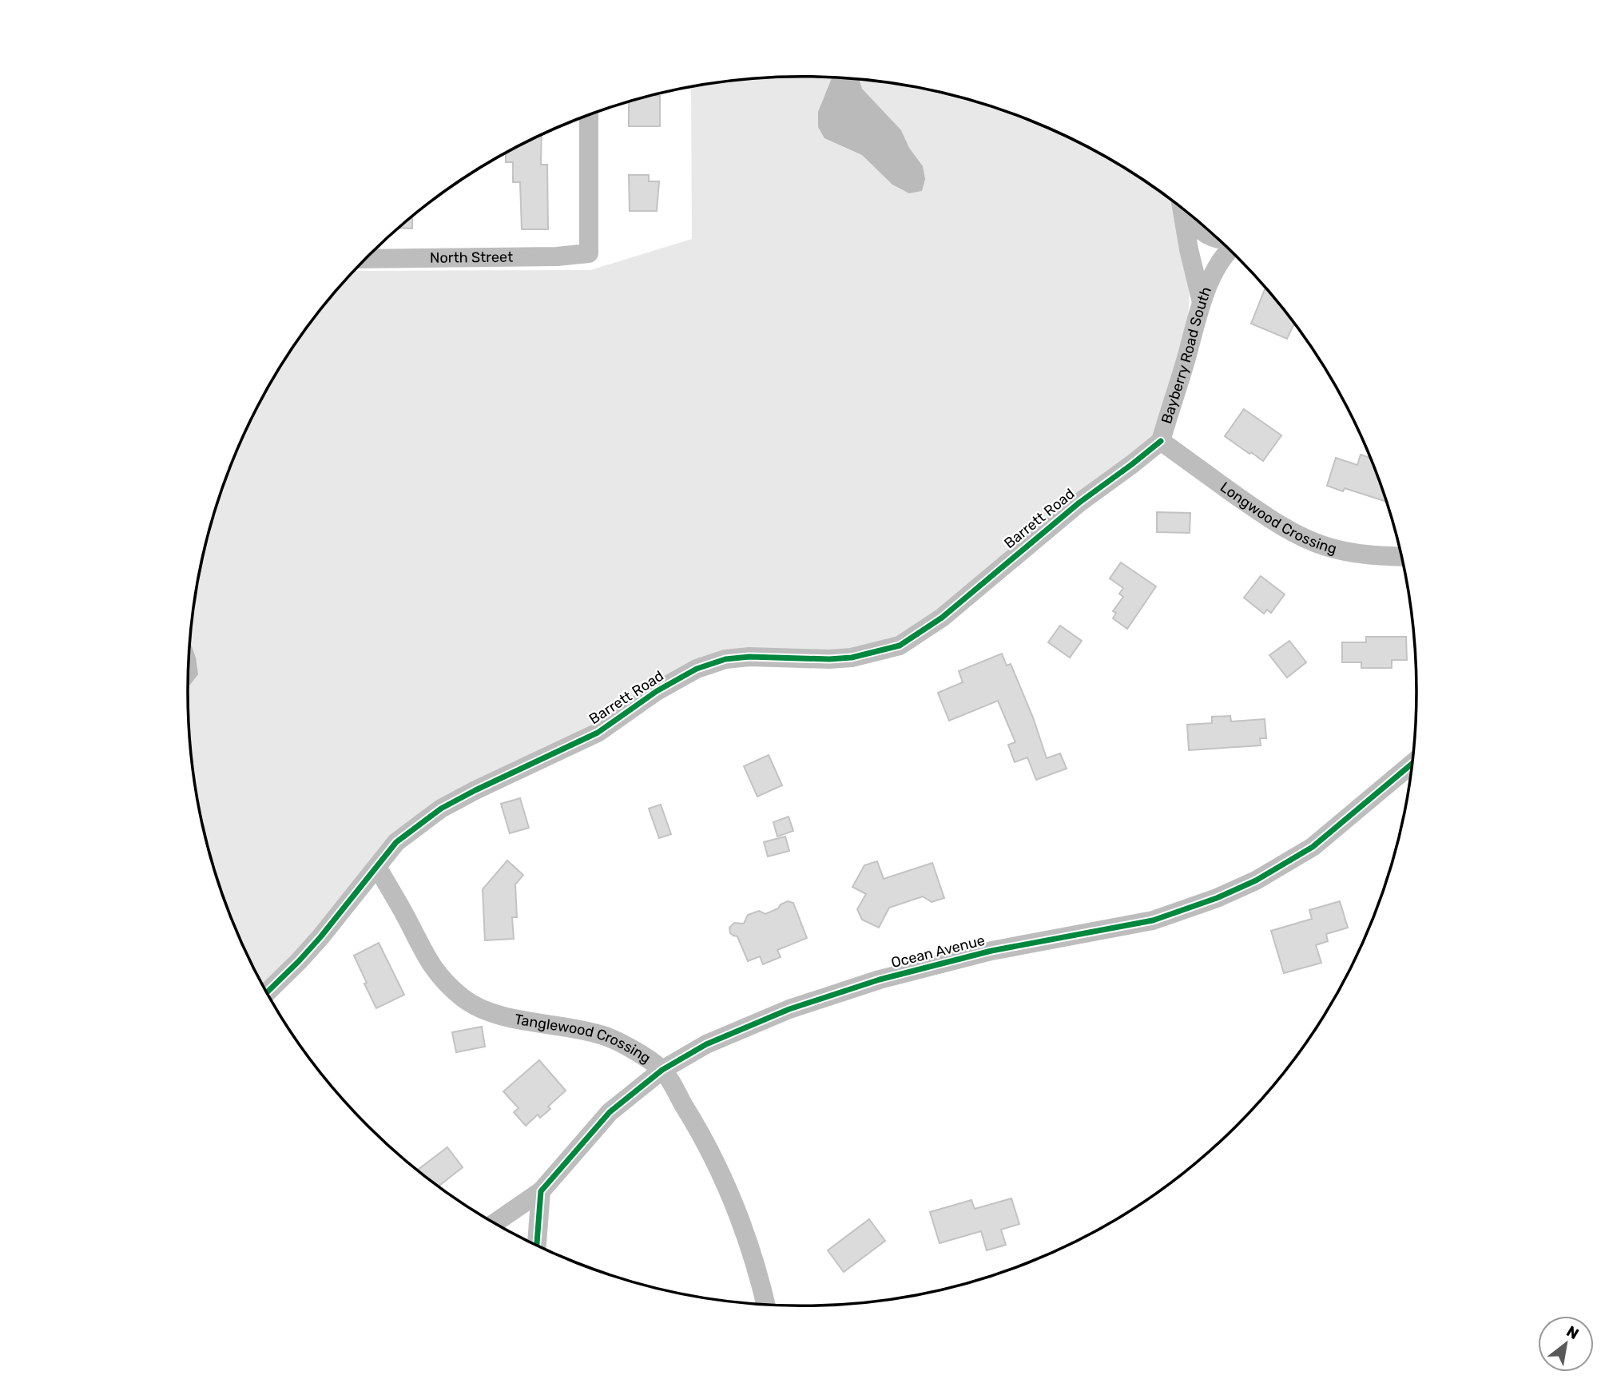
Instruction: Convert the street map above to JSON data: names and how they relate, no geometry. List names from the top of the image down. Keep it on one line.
{"streets":{"street":["North Street","Bayberry Road South","Longwood Crossing","Barrett Road","Ocean Avenue","Tanglewood Crossing"]},"crossings":[["Bayberry Road South","Longwood Crossing"],["Bayberry Road South","Barrett Road"],["Longwood Crossing","Barrett Road"],["Barrett Road","Tanglewood Crossing"],["Ocean Avenue","Tanglewood Crossing"]],"north":"top right"}
